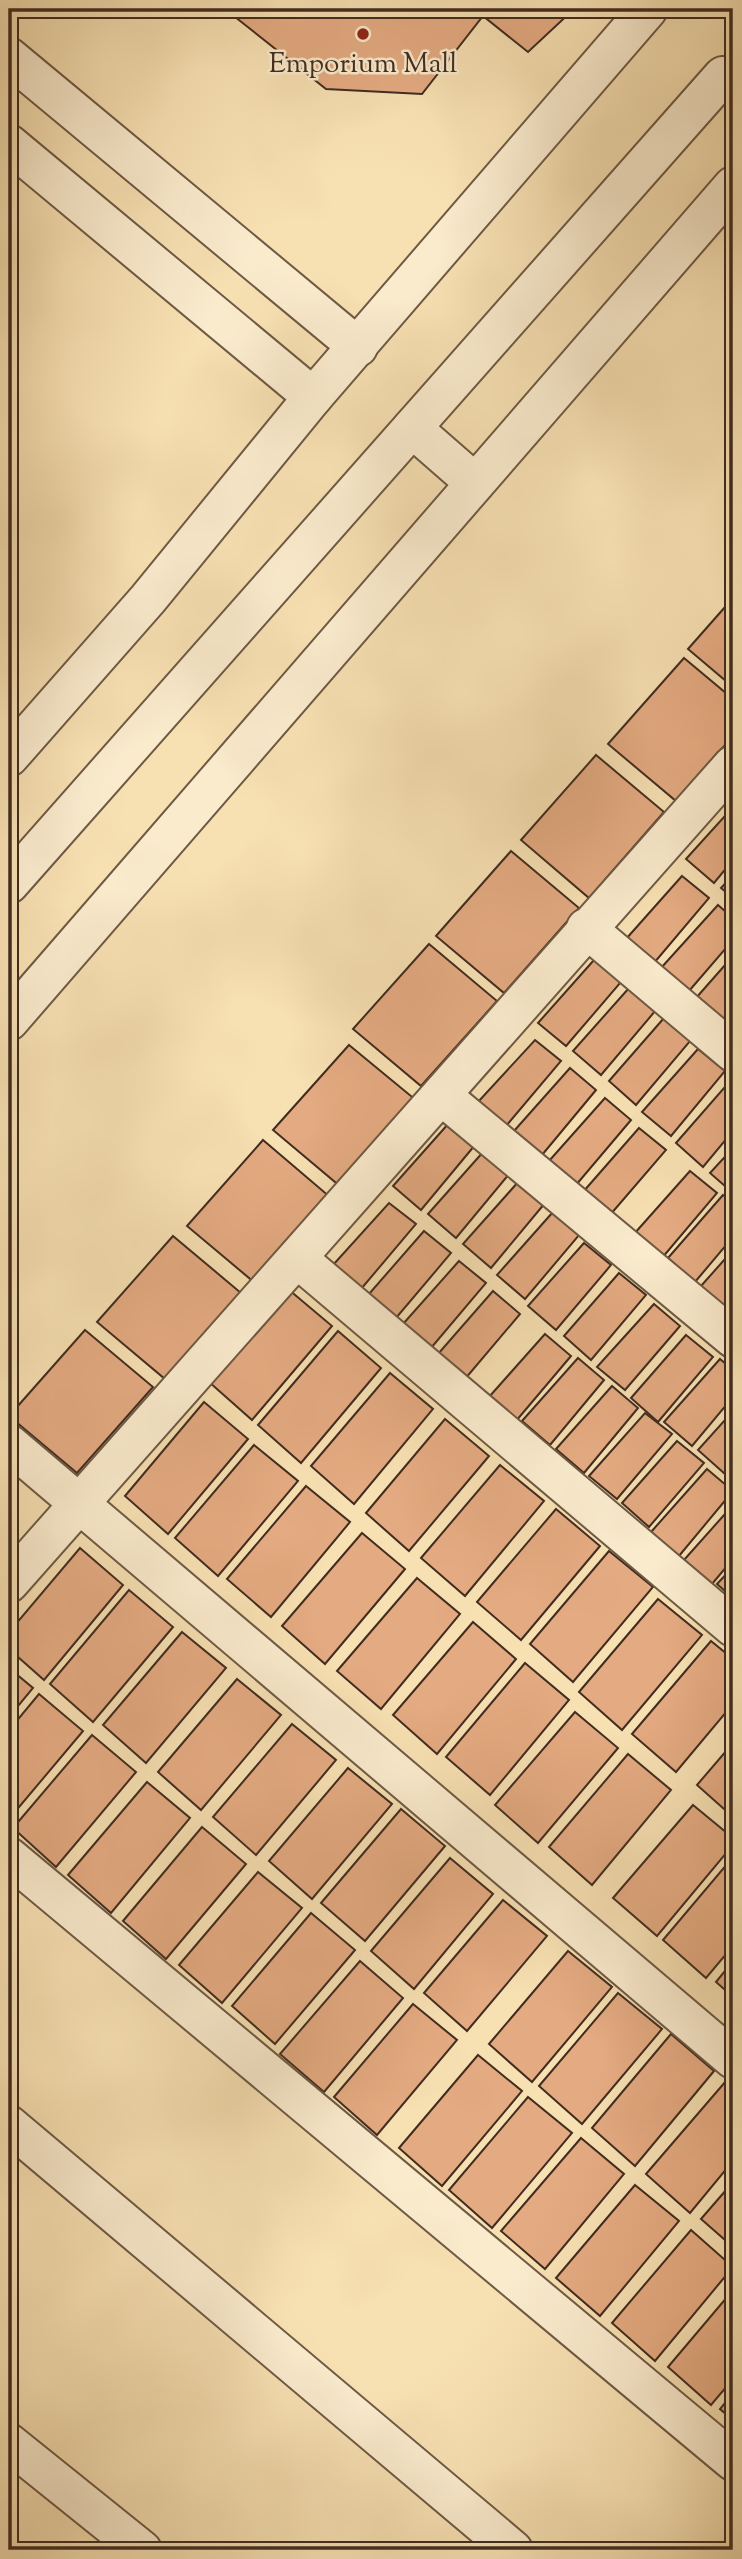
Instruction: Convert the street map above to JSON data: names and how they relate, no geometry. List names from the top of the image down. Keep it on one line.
{"places":["Emporium Mall"]}
